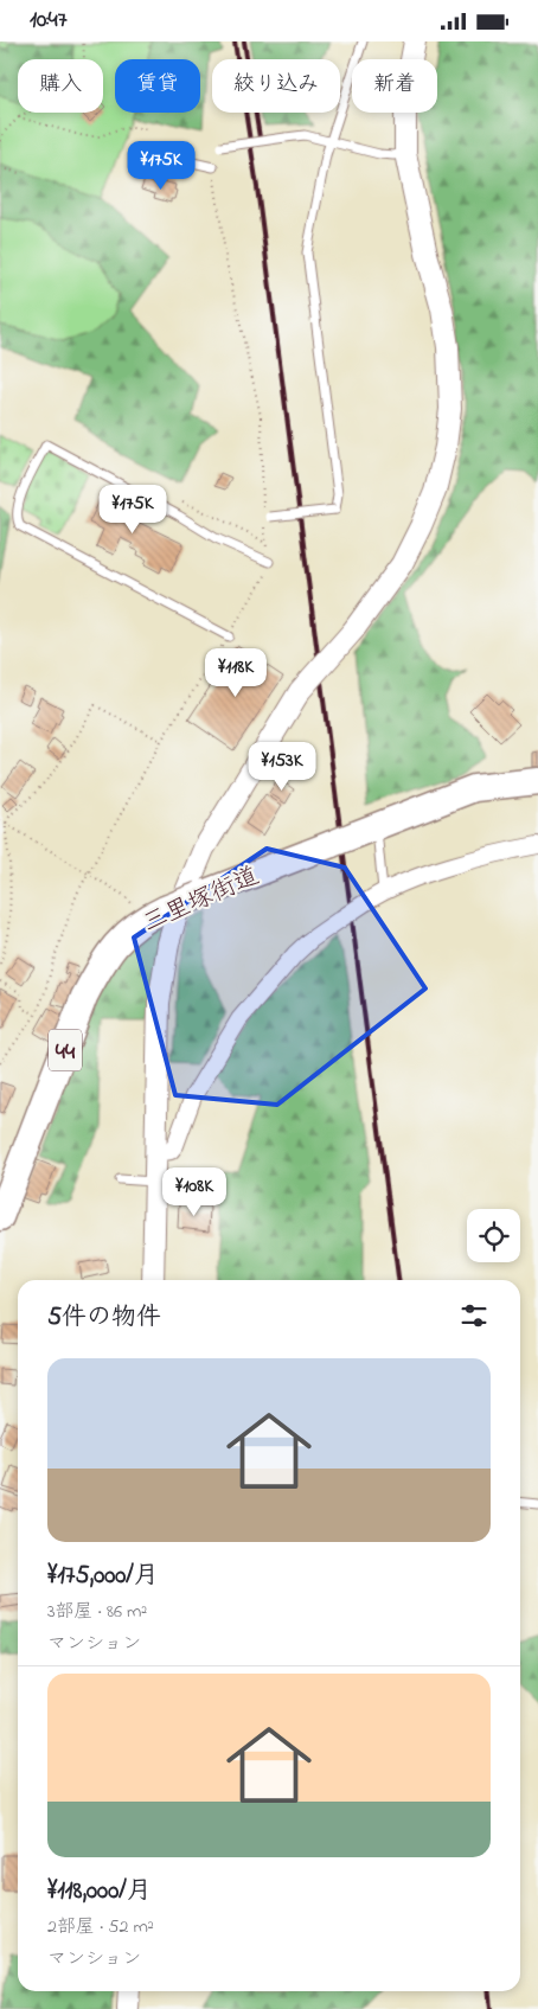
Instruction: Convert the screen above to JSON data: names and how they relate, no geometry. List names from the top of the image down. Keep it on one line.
{"streets":{"main road":["三里塚街道","44"]},"page":{"status":"10:47","chip":["購入","賃貸","絞り込み","新着"],"price":["¥175K","¥175K","¥118K","¥153K","¥108K"],"heading":"5件の物件","list":[{"name":"¥175,000/月","note":"3部屋 · 86 m² · マンション"},{"name":"¥118,000/月","note":"2部屋 · 52 m² · マンション"}]}}
